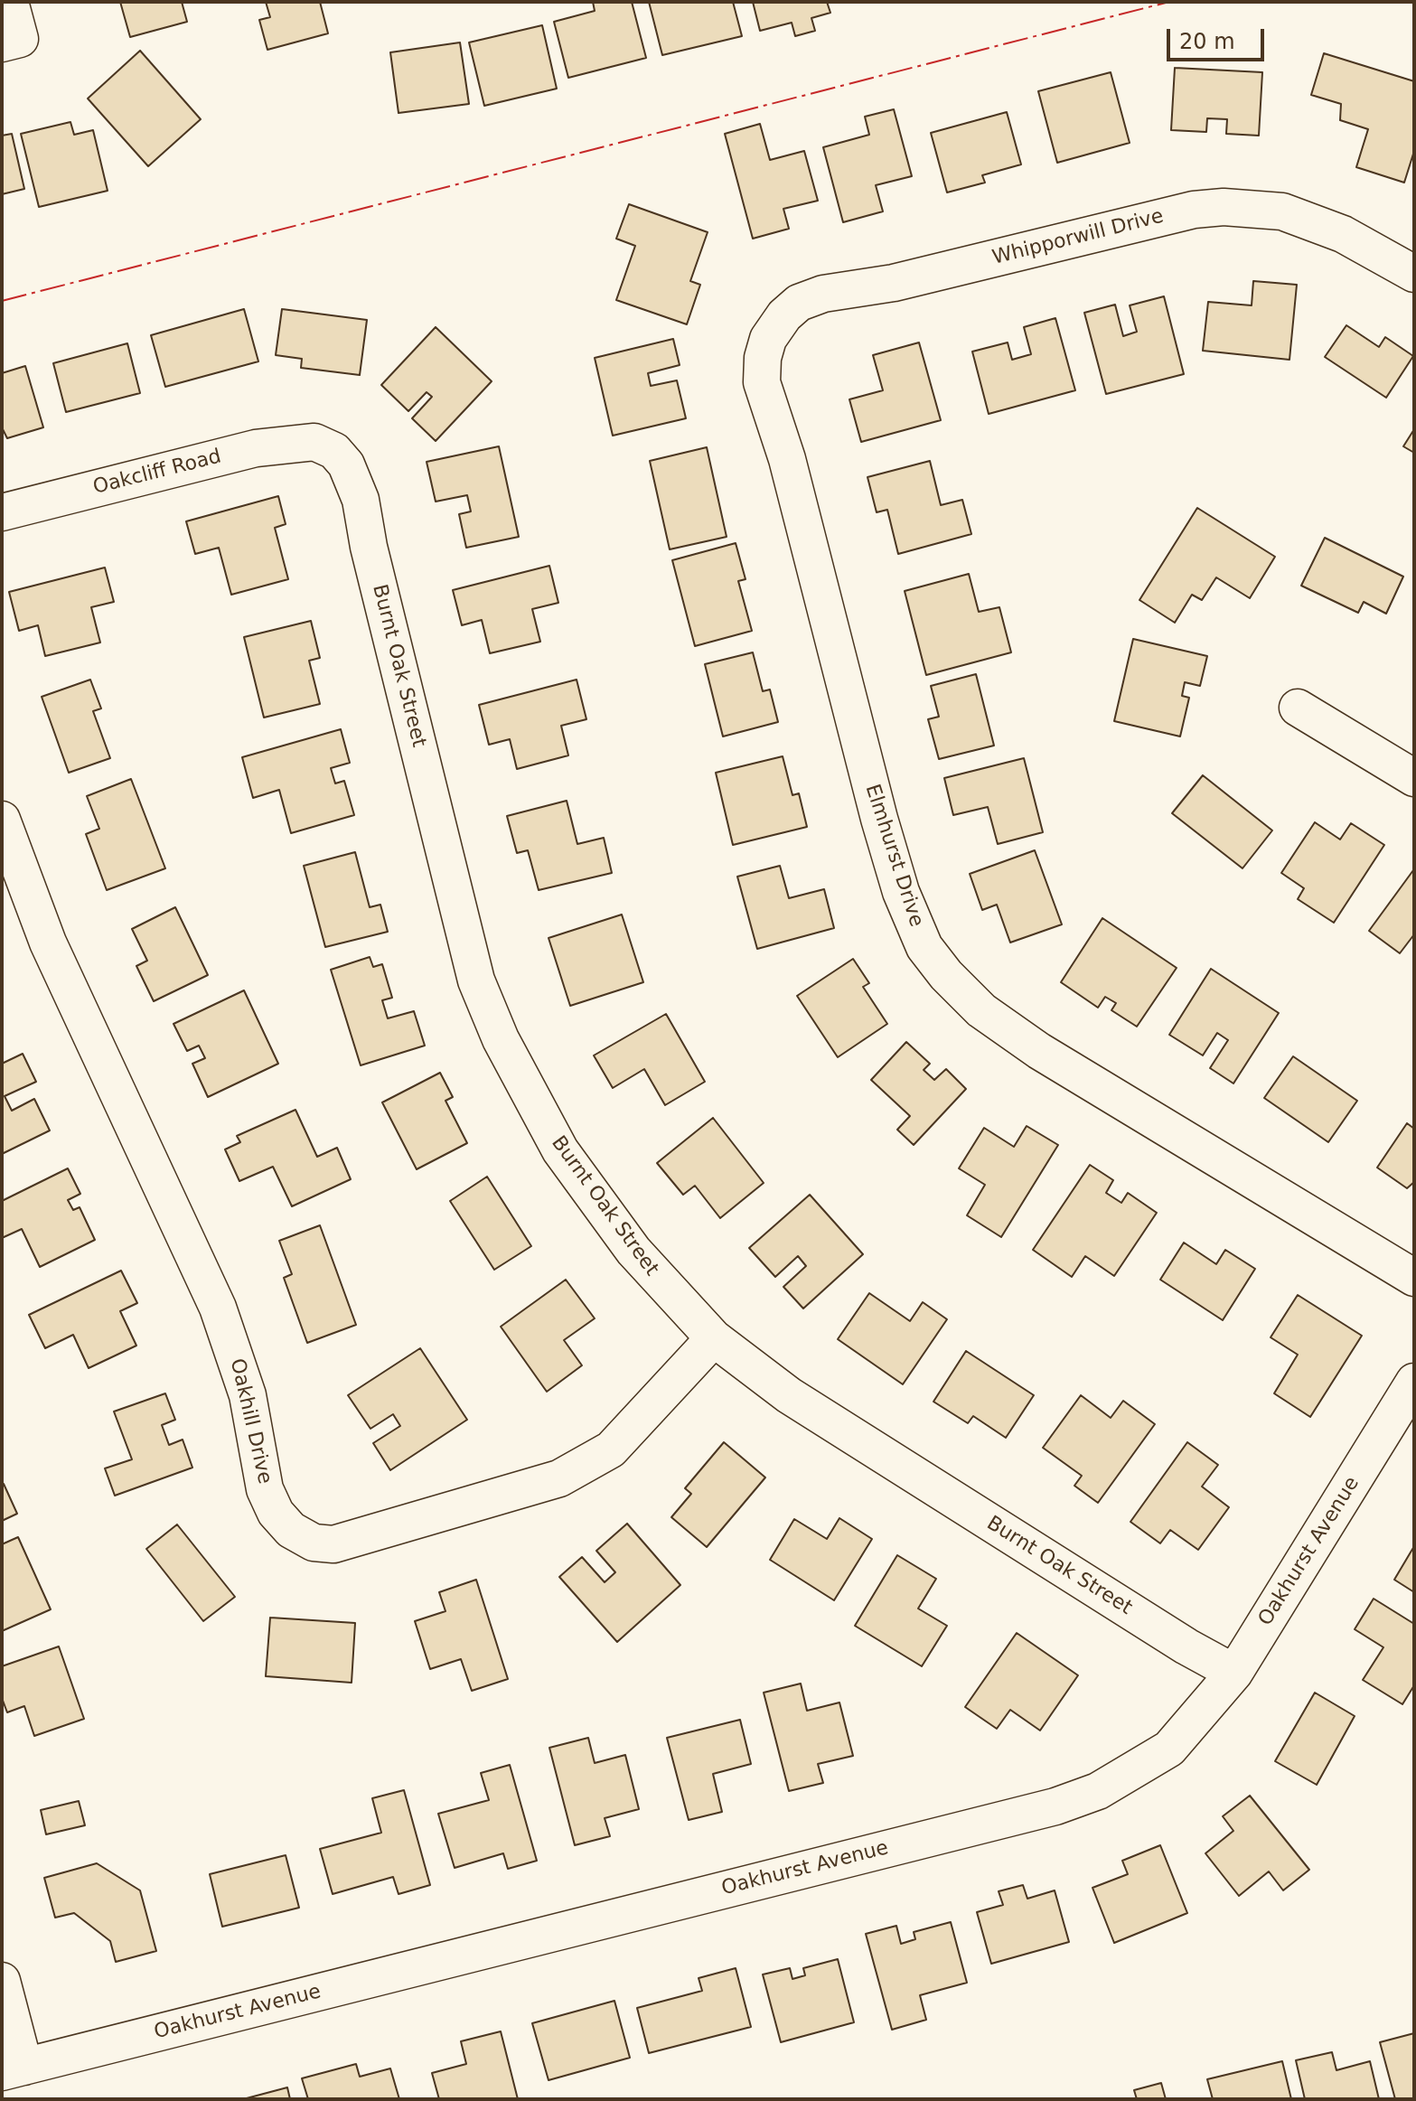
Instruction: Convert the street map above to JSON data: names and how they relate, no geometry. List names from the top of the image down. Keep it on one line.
{"streets":{"street":["Whipporwill Drive","Oakcliff Road","Burnt Oak Street","Elmhurst Drive","Oakhill Drive","Oakhurst Avenue"]},"crossings":[["Whipporwill Drive","Elmhurst Drive"],["Oakcliff Road","Burnt Oak Street"],["Burnt Oak Street","Oakhill Drive"],["Burnt Oak Street","Oakhurst Avenue"]],"scale_bar":"20 m"}
